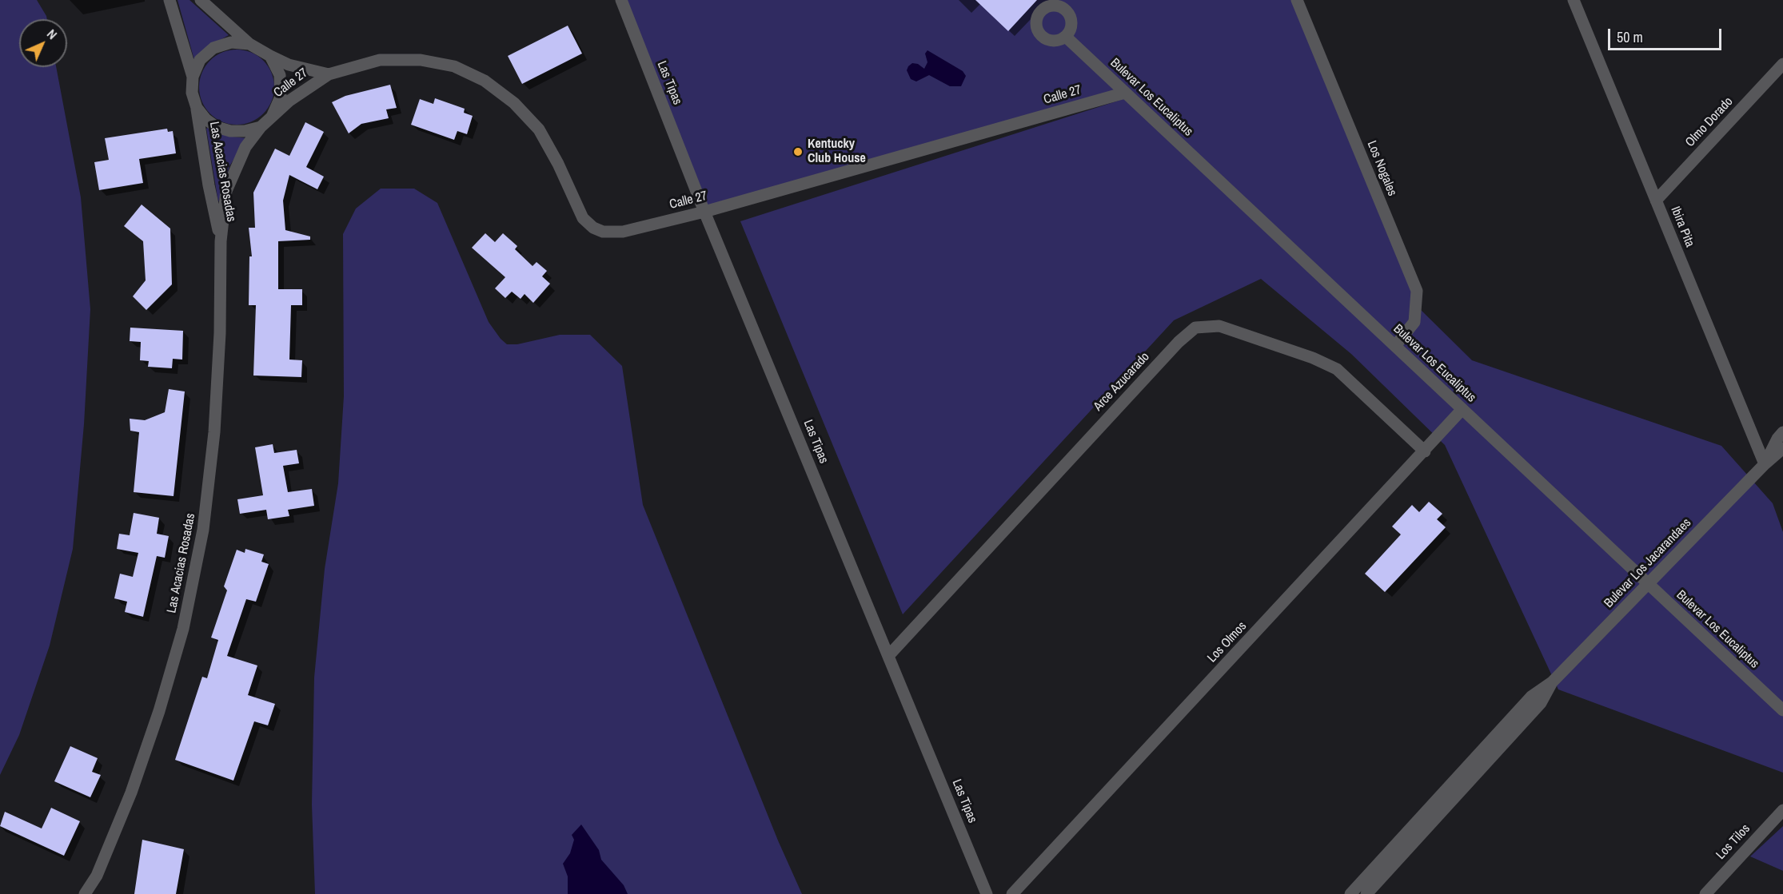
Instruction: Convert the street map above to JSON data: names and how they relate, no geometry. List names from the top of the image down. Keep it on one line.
{"streets":{"street":["Calle 27","Las Tipas","Bulevar Los Eucaliptus","Olmo Dorado","Los Nogales","Las Acacias Rosadas","Ibira Pita","Arce Azucarado","Bulevar Los Jacarandaes","Los Olmos","Los Tilos"]},"crossings":[["Calle 27","Las Tipas"],["Calle 27","Bulevar Los Eucaliptus"],["Calle 27","Las Acacias Rosadas"],["Las Tipas","Arce Azucarado"],["Bulevar Los Eucaliptus","Los Nogales"],["Bulevar Los Eucaliptus","Bulevar Los Jacarandaes"],["Bulevar Los Eucaliptus","Los Olmos"],["Olmo Dorado","Ibira Pita"],["Ibira Pita","Bulevar Los Jacarandaes"],["Arce Azucarado","Los Olmos"]],"places":["Kentucky Club House"],"scale_bar":"50 m","north":"top right"}
